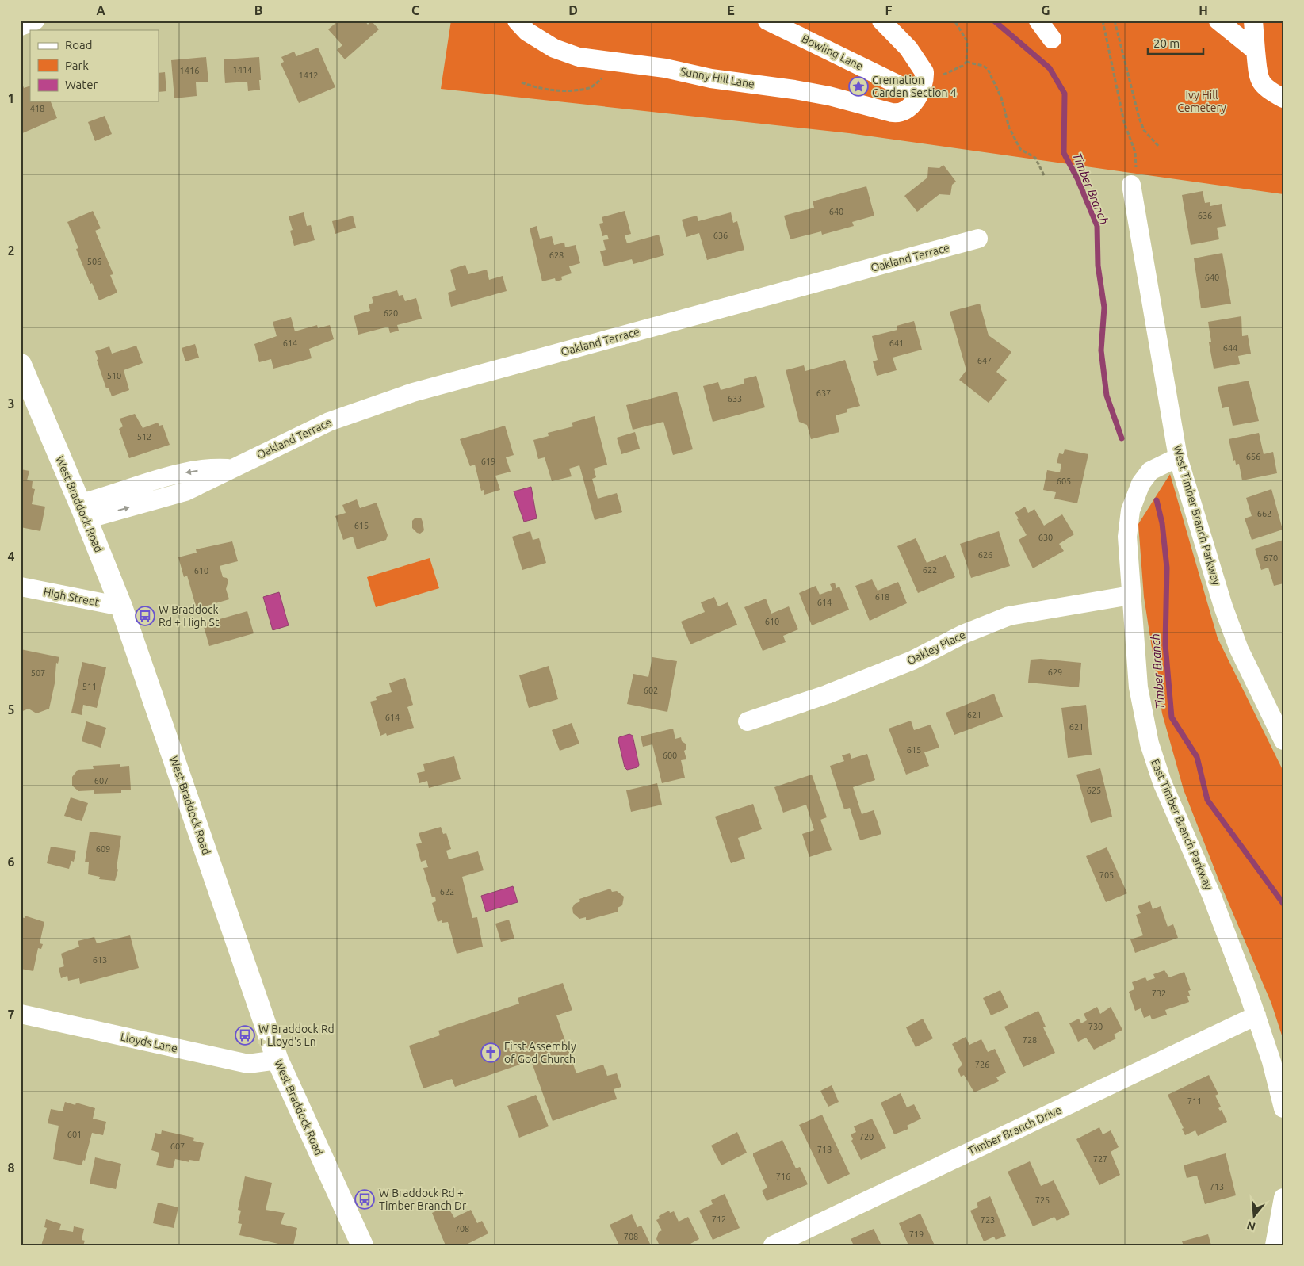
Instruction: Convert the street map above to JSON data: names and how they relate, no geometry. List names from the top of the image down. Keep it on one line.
{"streets":{"main road":["West Braddock Road"],"street":["Bowling Lane","Sunny Hill Lane","Oakland Terrace","West Timber Branch Parkway","High Street","Oakley Place","East Timber Branch Parkway","Lloyds Lane","Timber Branch Drive"]},"crossings":[["Bowling Lane","Sunny Hill Lane"],["Oakland Terrace","West Braddock Road"],["West Braddock Road","High Street"],["West Braddock Road","Lloyds Lane"],["West Timber Branch Parkway","East Timber Branch Parkway"],["Oakley Place","East Timber Branch Parkway"],["East Timber Branch Parkway","Timber Branch Drive"]],"water":["Timber Branch"],"parks":["Ivy Hill Cemetery"],"places":{"place":["Cremation Garden Section 4"],"bus stop":["W Braddock Rd + High St","W Braddock Rd + Lloyd's Ln","W Braddock Rd + Timber Branch Dr"],"church":["First Assembly of God Church"]},"house_numbers":["1414","1416","1412","418","640","636","636","628","506","640","620","614","641","644","647","510","637","633","512","656","619","605","662","615","630","626","670","622","610","618","614","610","629","507","511","602","621","614","621","615","600","607","625","609","705","622","613","732","730","728","726","711","601","720","607","718","727","716","713","725","712","723","708","719","708"],"legend":["Road","Park","Water"],"scale_bar":"20 m","north":"bottom","grid":{"columns":["A","B","C","D","E","F","G","H"],"rows":["1","2","3","4","5","6","7","8"]}}
